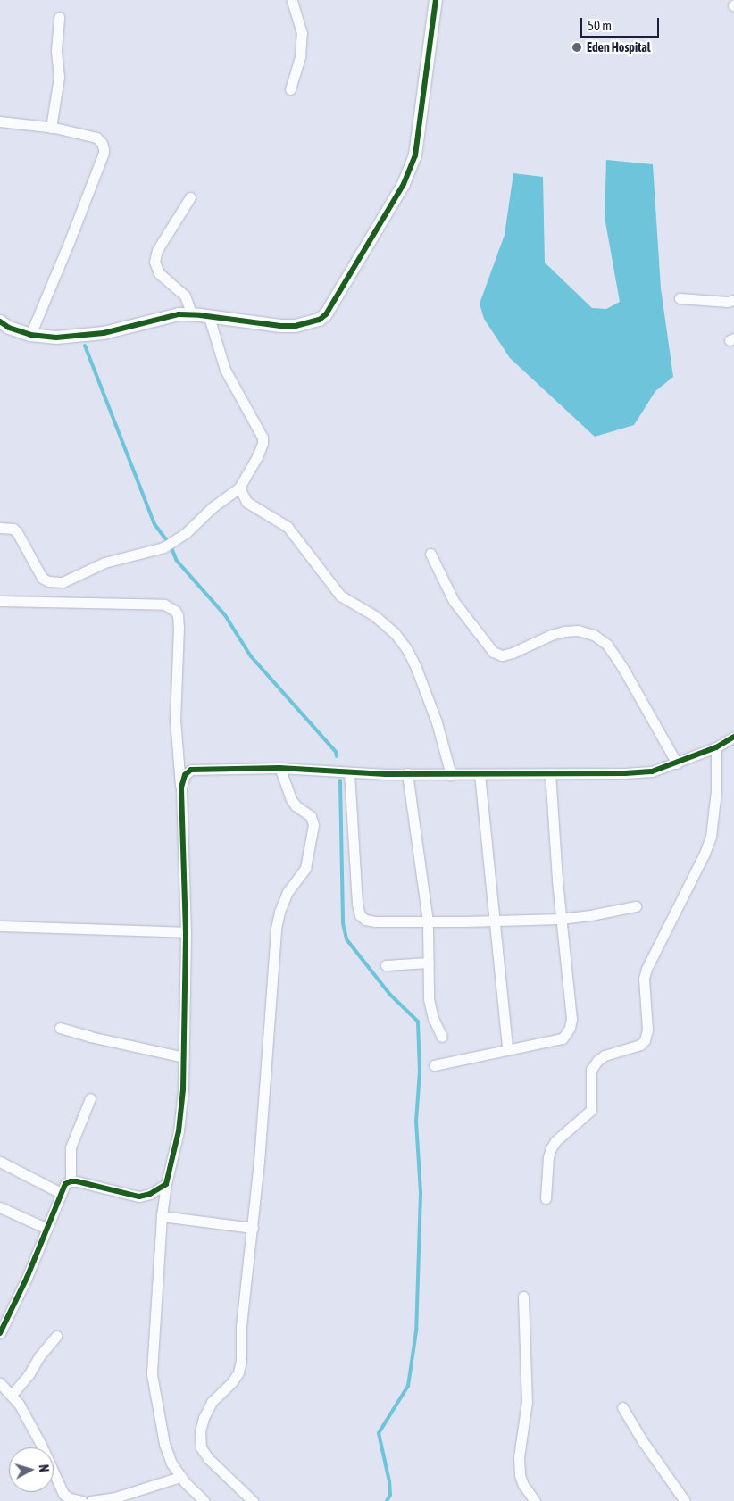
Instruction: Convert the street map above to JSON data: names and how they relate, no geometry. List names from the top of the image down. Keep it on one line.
{"places":["Eden Hospital"],"scale_bar":"50 m","north":"right"}
